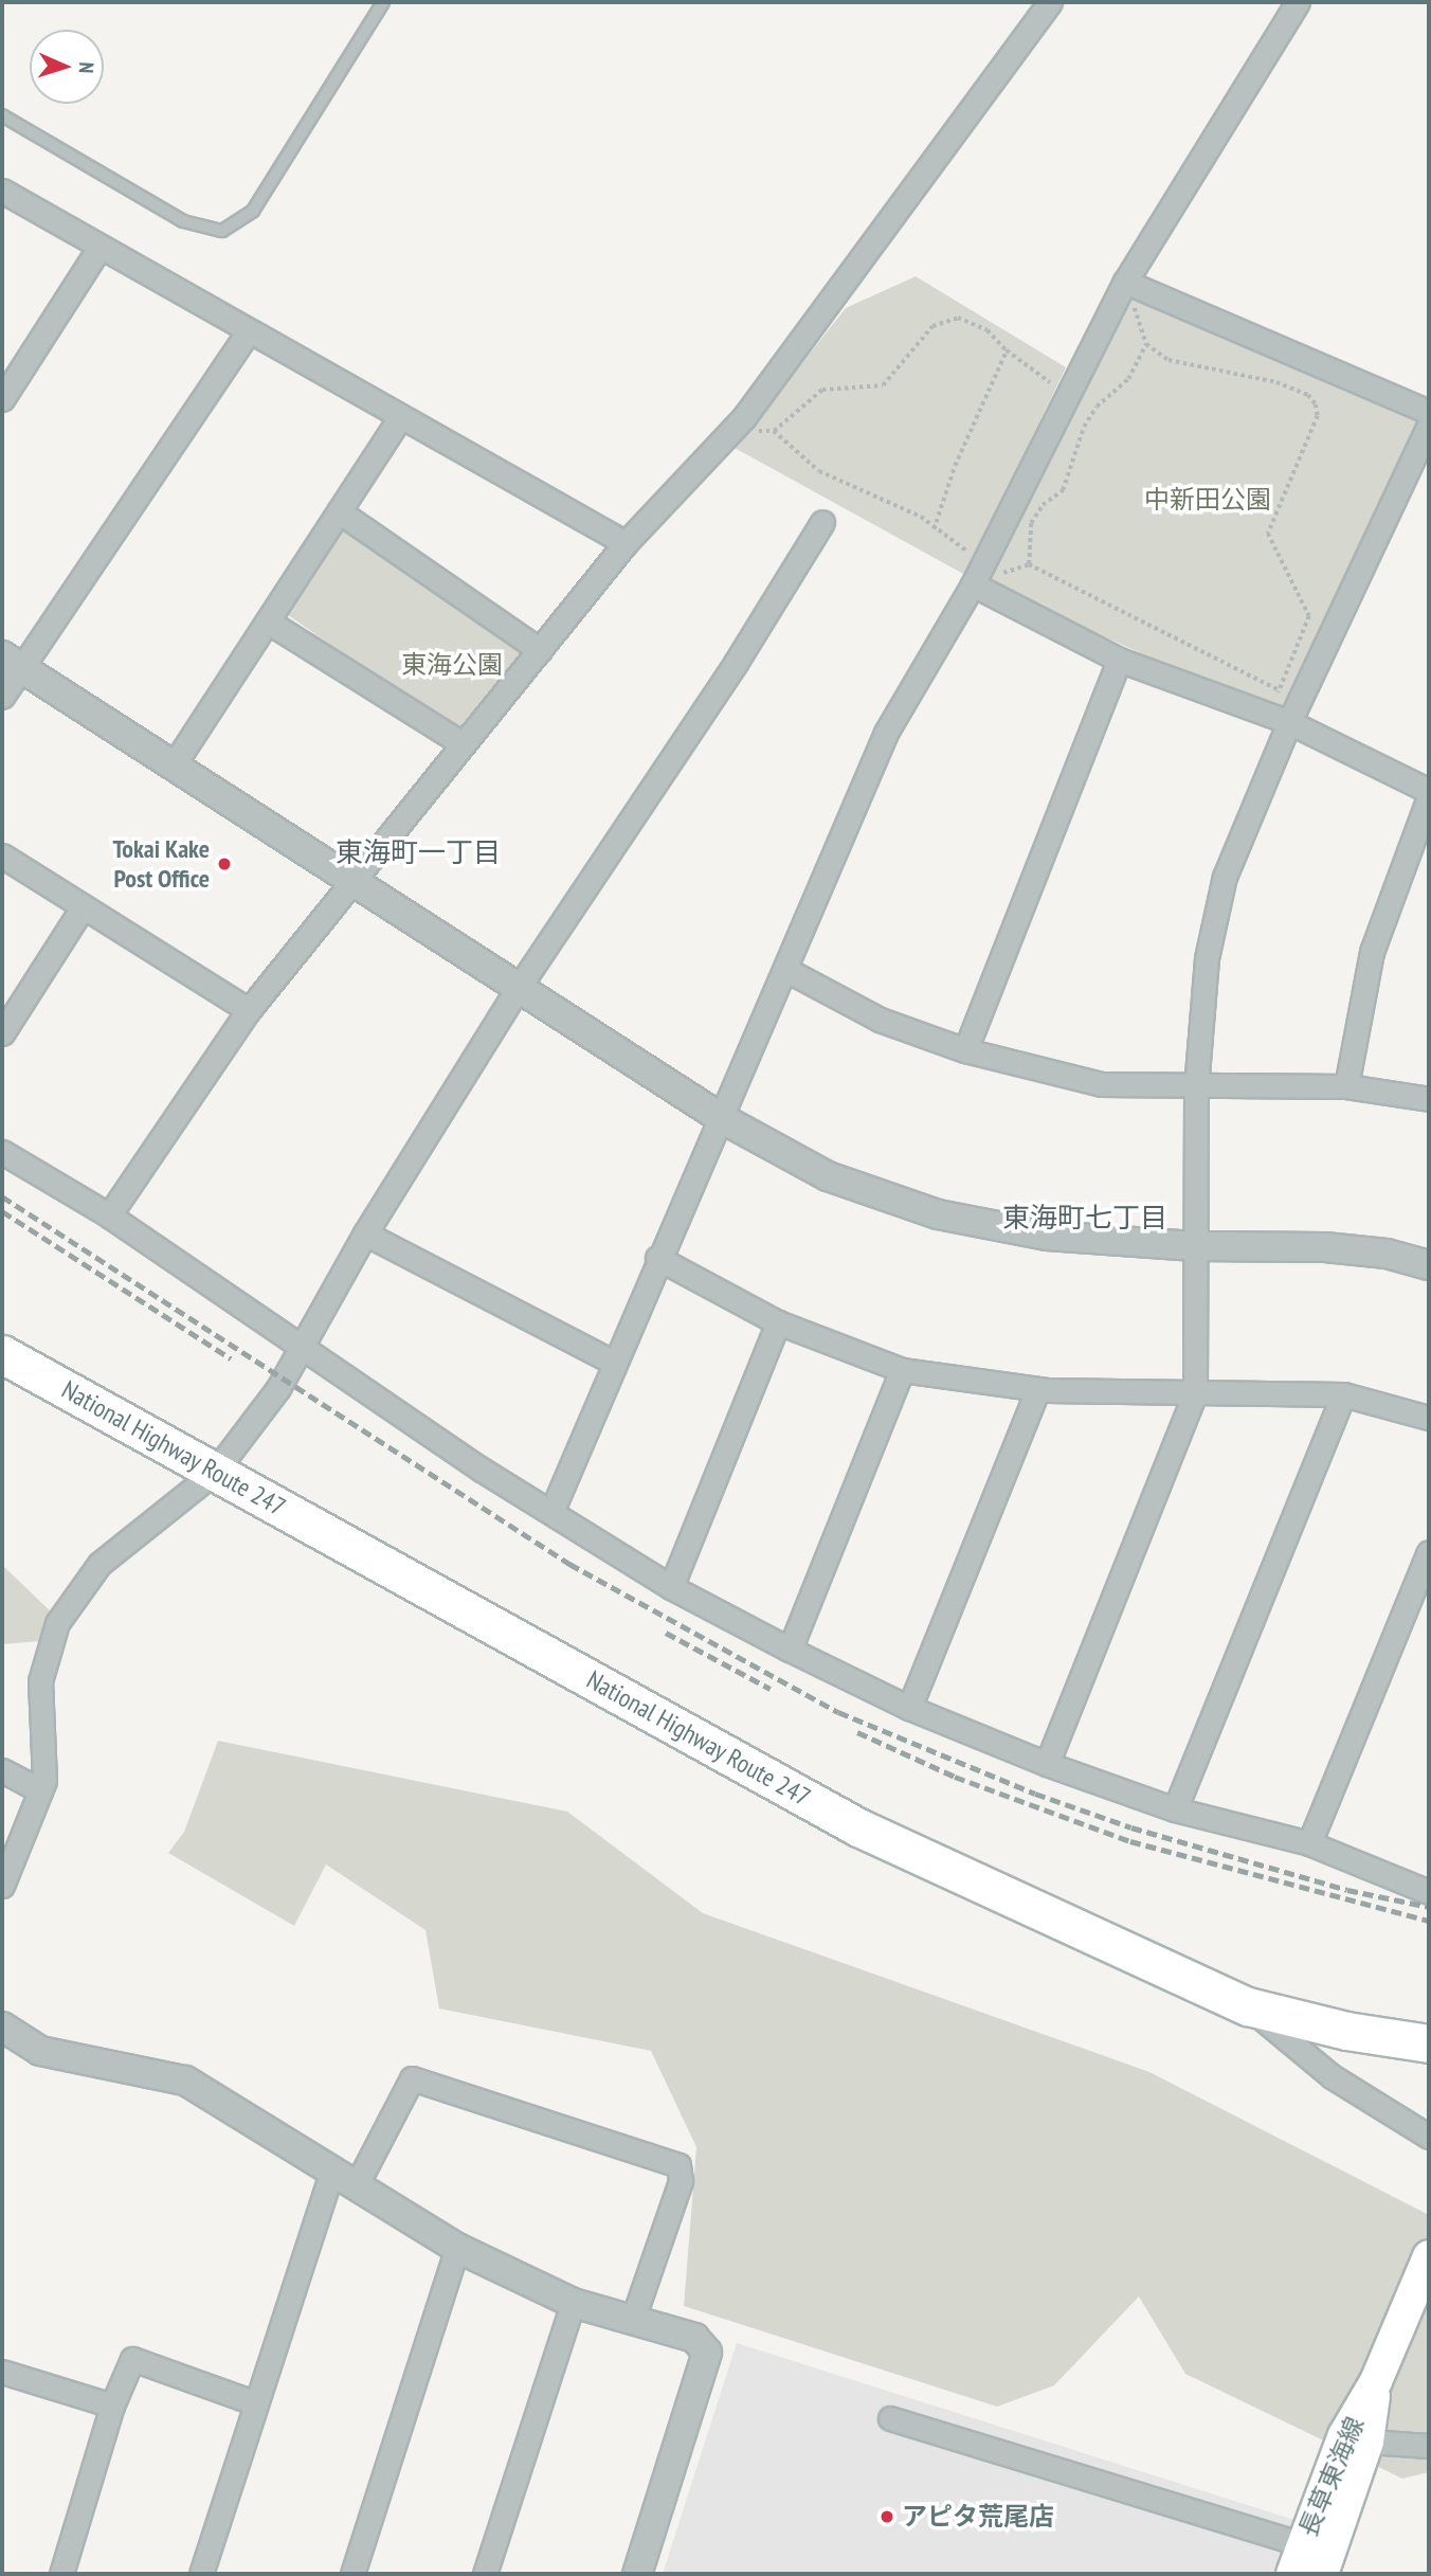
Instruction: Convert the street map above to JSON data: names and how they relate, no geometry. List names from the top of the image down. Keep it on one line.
{"streets":{"highway":["National Highway Route 247"],"main road":["長草東海線"]},"districts":["東海町一丁目","東海町七丁目"],"parks":["中新田公園","東海公園"],"places":["Tokai Kake Post Office","アピタ荒尾店"],"north":"right"}
